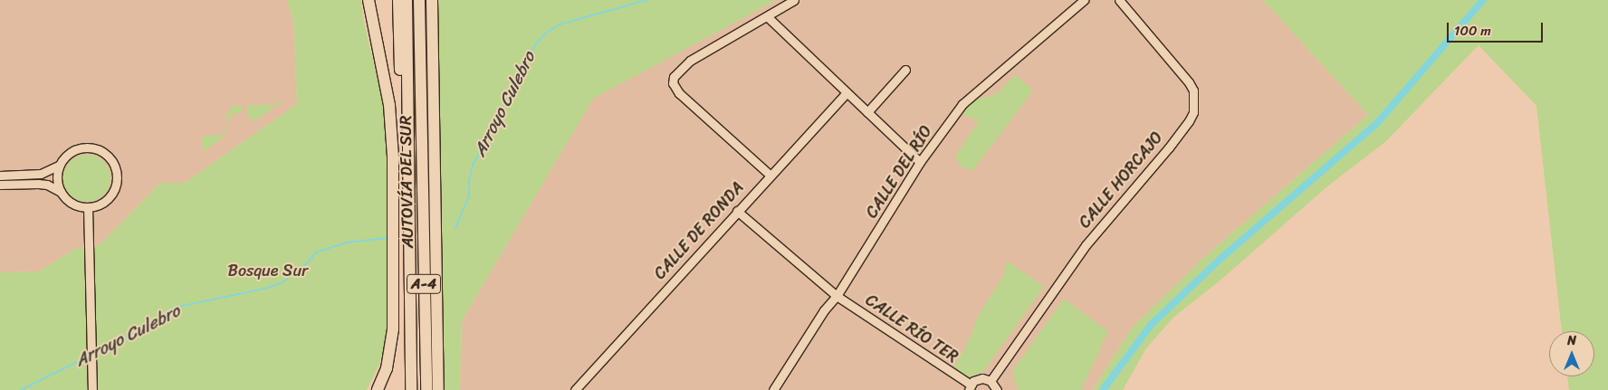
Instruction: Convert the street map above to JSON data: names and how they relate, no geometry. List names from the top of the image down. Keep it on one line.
{"streets":{"highway":["AUTOVÍA DEL SUR","A-4"],"street":["CALLE DEL RÍO","CALLE HORCAJO","CALLE DE RONDA","CALLE RÍO TER"]},"crossings":[["CALLE DEL RÍO","CALLE RÍO TER"],["CALLE DE RONDA","CALLE RÍO TER"]],"water":["Arroyo Culebro"],"parks":["Bosque Sur"],"scale_bar":"100 m","north":"top"}
